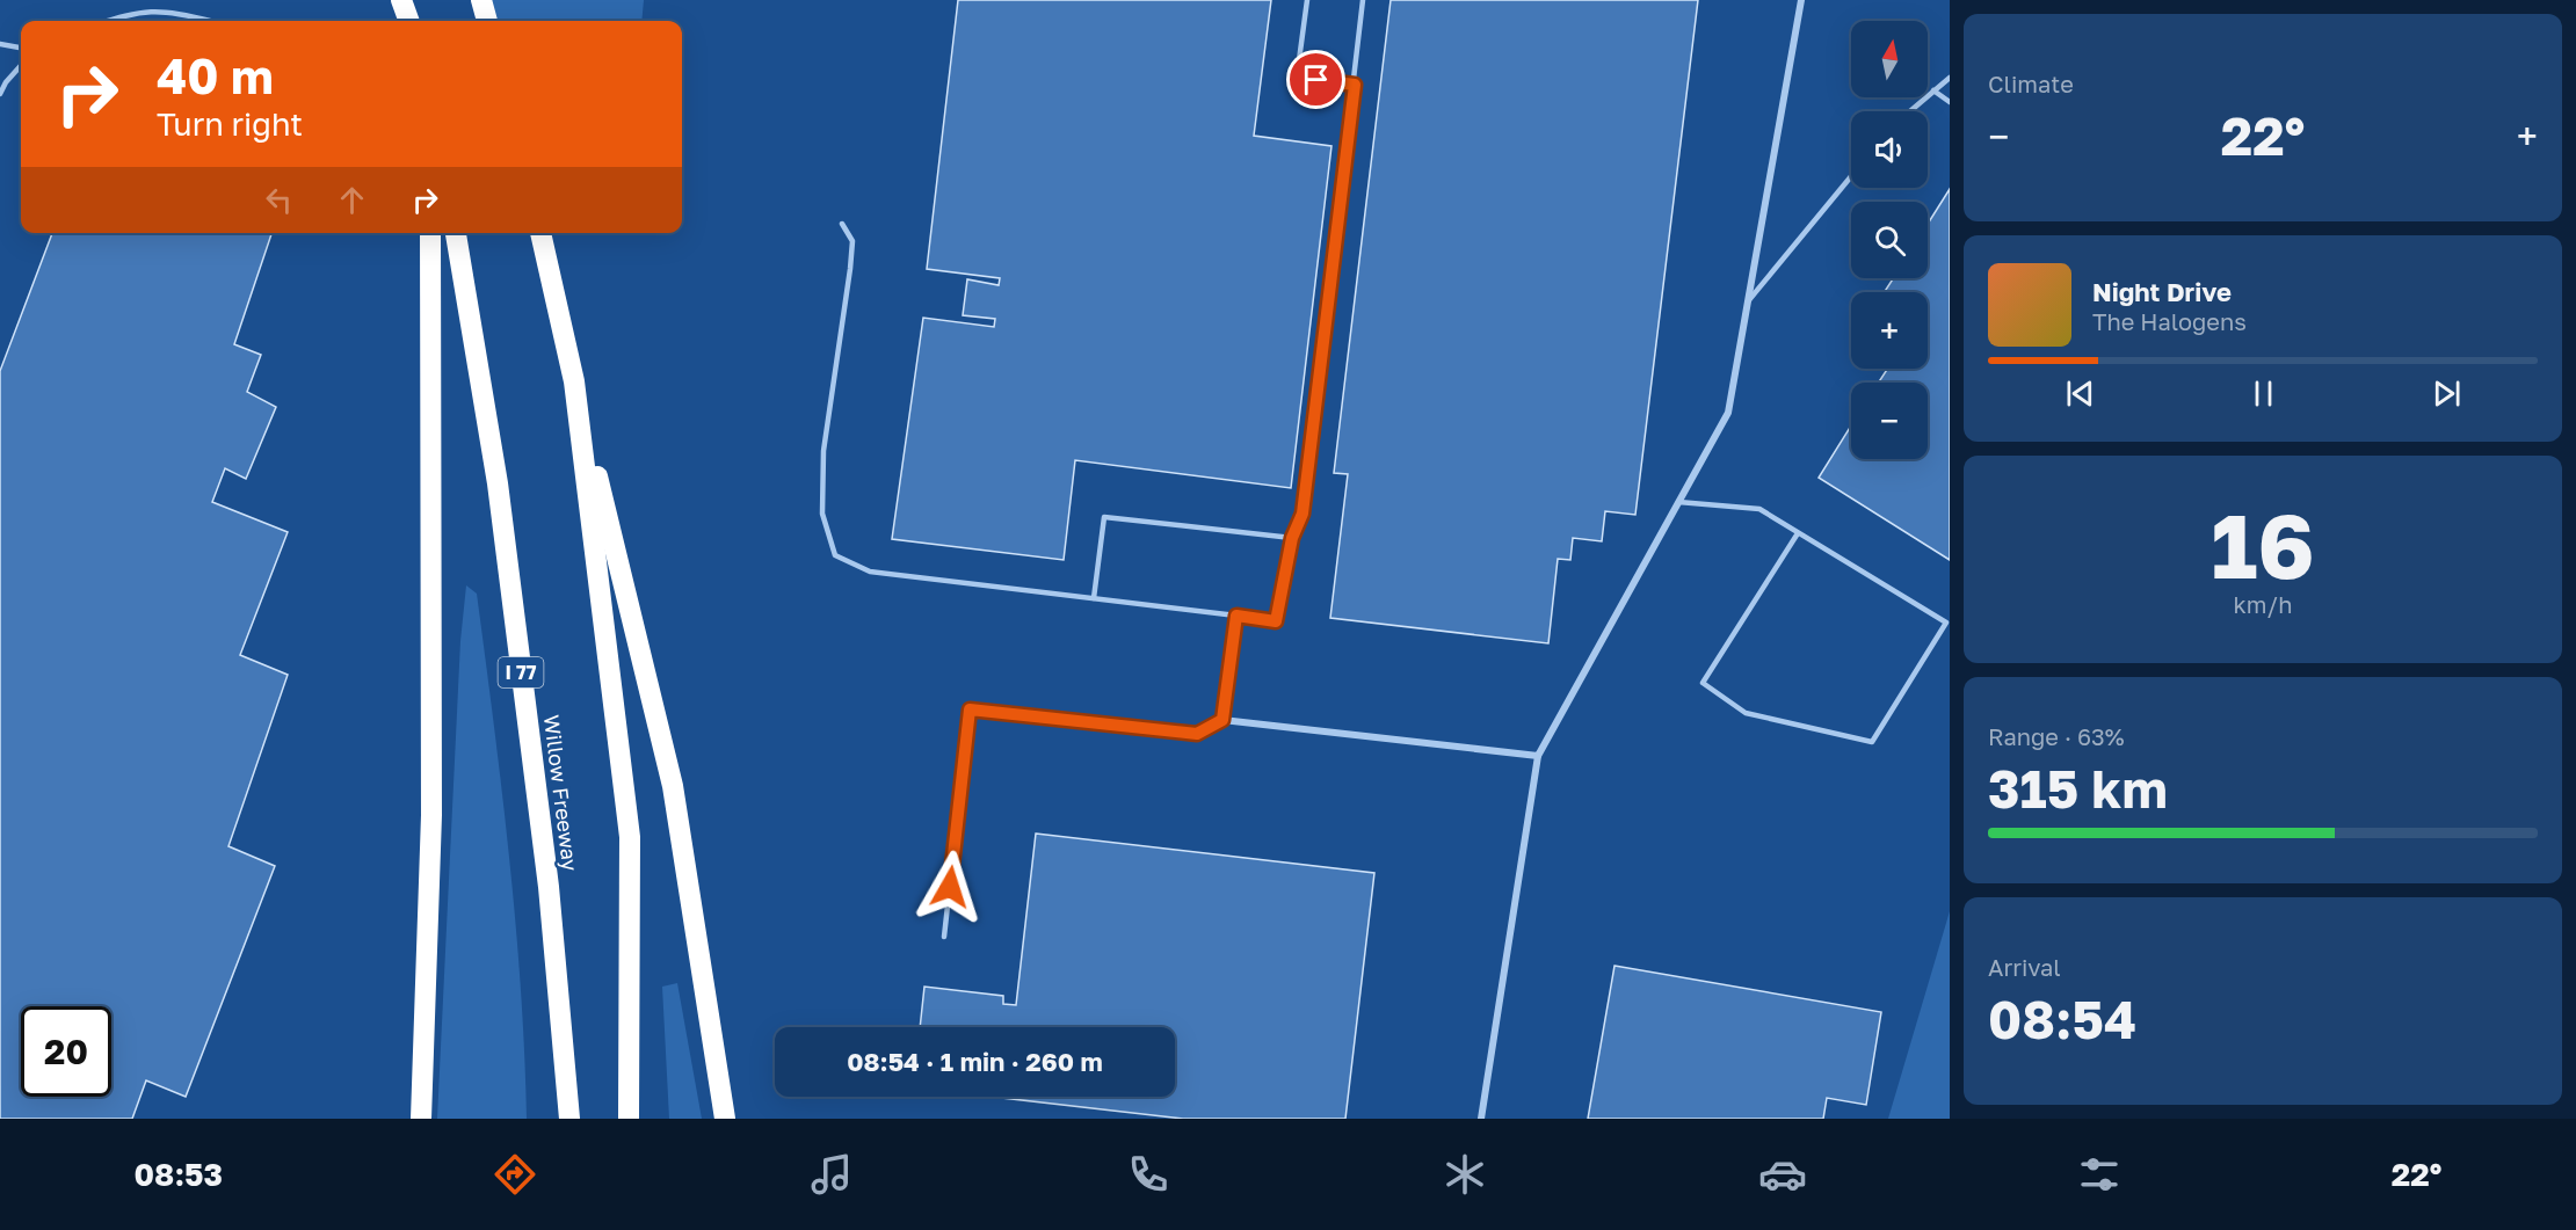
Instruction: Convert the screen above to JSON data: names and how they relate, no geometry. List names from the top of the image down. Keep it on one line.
{"streets":{"highway":["I 77","Willow Freeway"]},"north":"top","page":{"tile":["Climate",["16","km/h"],["Range · 63%","315 km"],["Arrival","08:54"]],"map_buttons":["+","−"],"turn":["40 m","Turn right"],"heat":["−","22°","+"],"song":["Night Drive","The Halogens"],"limit":"20","trip":"08:54 · 1 min · 260 m","tabs":["08:53","22°"]}}
